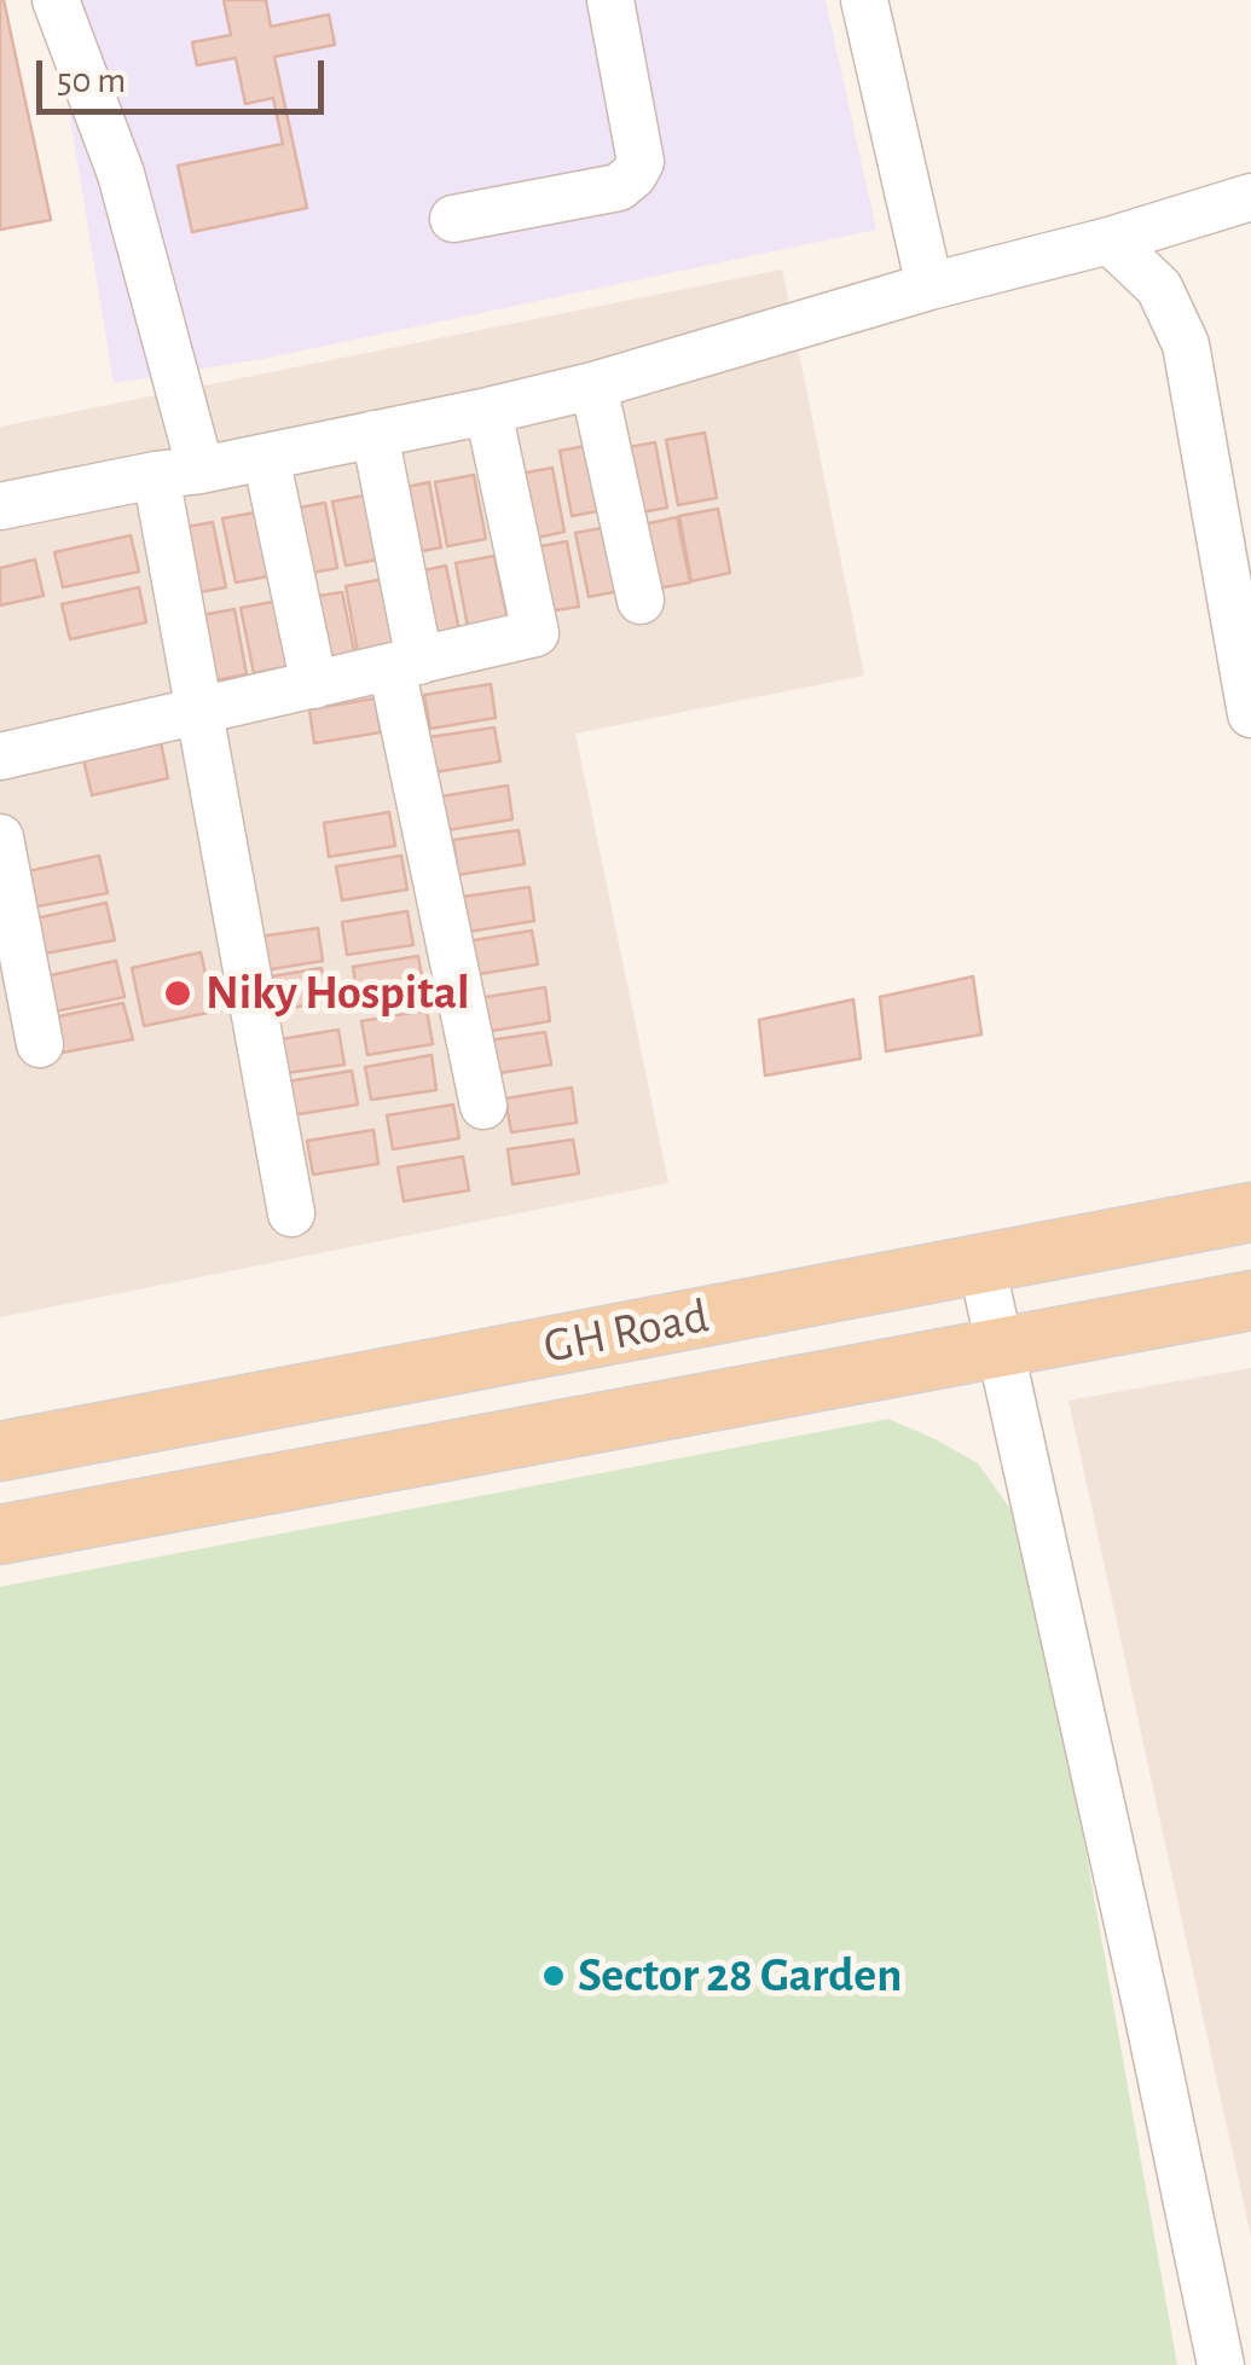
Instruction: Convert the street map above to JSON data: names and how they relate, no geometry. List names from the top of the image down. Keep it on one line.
{"streets":{"main road":["GH Road"]},"places":["Niky Hospital","Sector 28 Garden"],"scale_bar":"50 m"}
